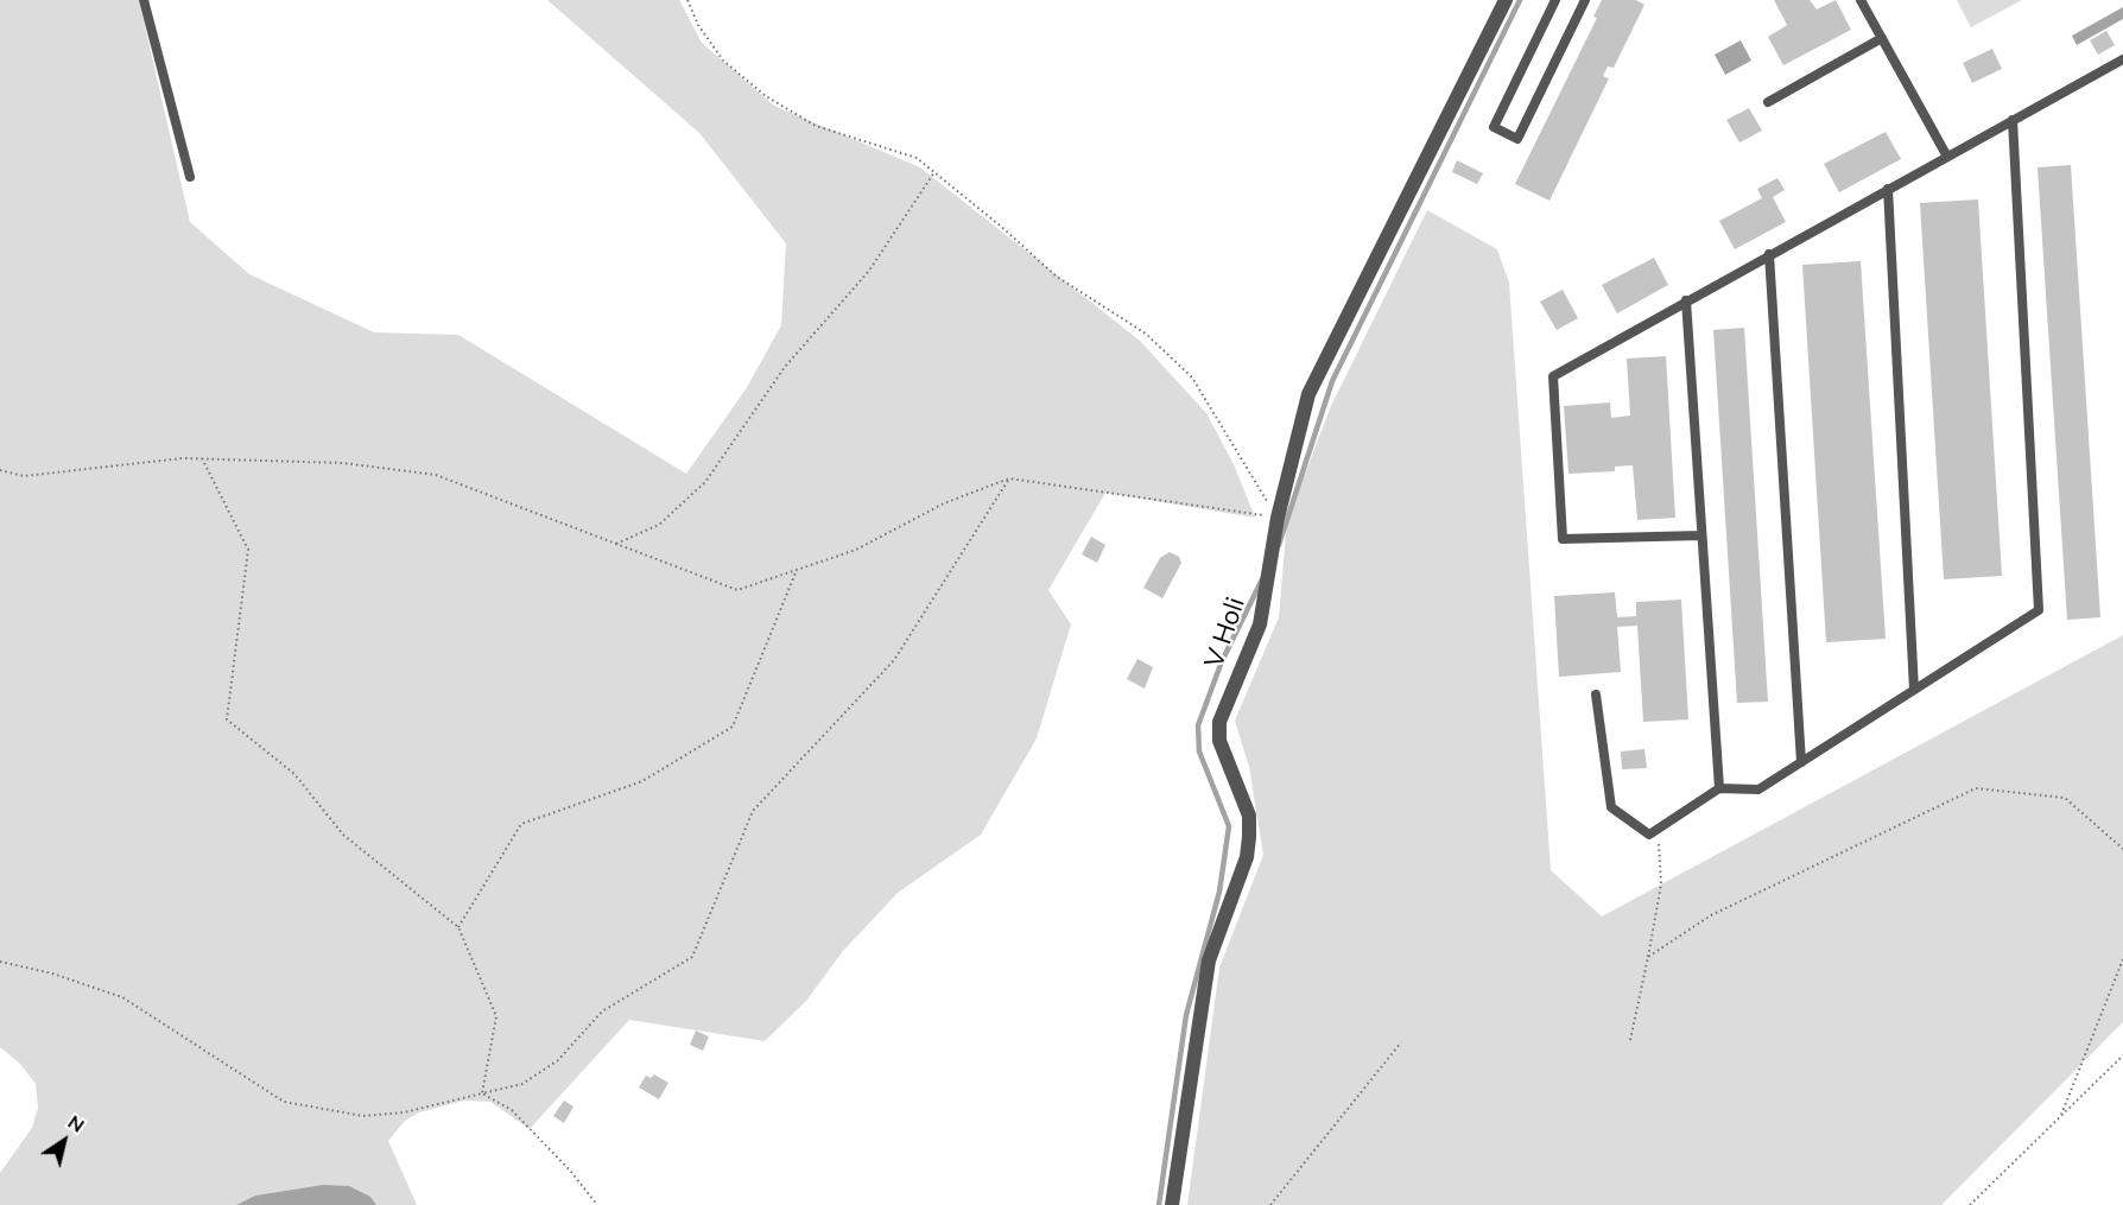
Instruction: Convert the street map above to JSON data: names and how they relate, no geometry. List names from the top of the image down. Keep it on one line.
{"streets":{"street":["V Holi"]},"north":"top right"}
